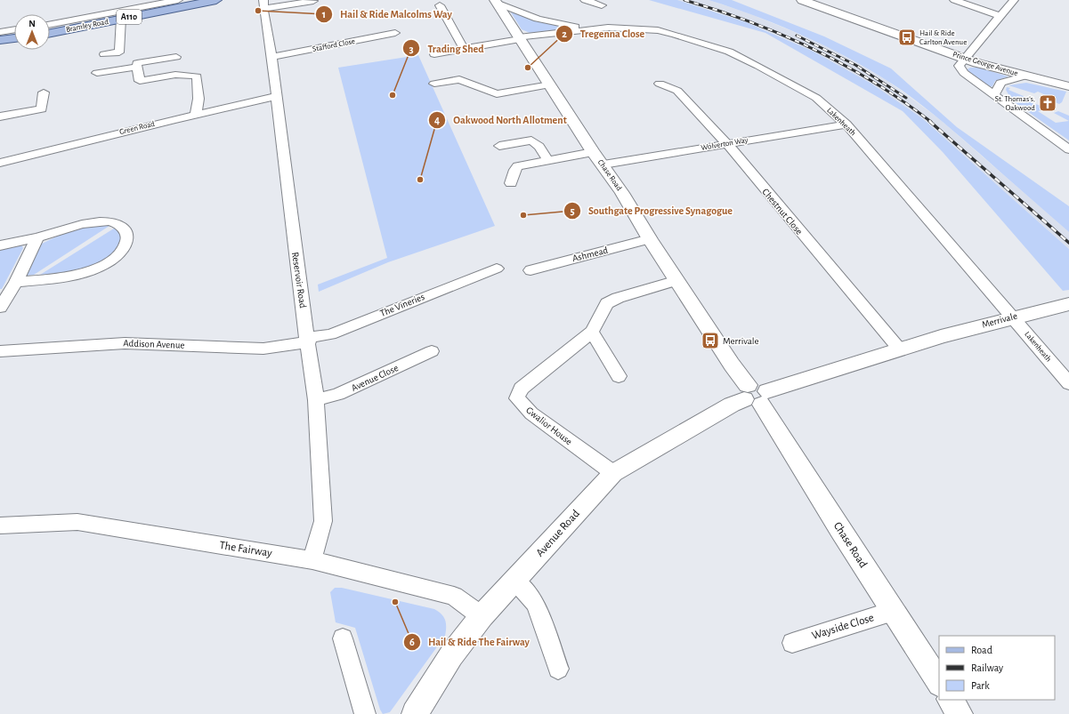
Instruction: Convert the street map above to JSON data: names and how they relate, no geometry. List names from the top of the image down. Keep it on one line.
{"streets":{"main road":["A110","Bramley Road"],"street":["Stafford Close","Prince George Avenue","Lakenheath","Green Road","Wolverton Way","Chase Road","Chestnut Close","Ashmead","Reservoir Road","The Vineries","Merrivale","Addison Avenue","Avenue Close","Gwalior House","Avenue Road","The Fairway","Wayside Close"]},"crossings":[["Stafford Close","Reservoir Road"],["Lakenheath","Wolverton Way"],["Lakenheath","Chase Road"],["Lakenheath","Merrivale"],["Green Road","Reservoir Road"],["Wolverton Way","Chase Road"],["Wolverton Way","Chestnut Close"],["Chase Road","Ashmead"],["Chase Road","Merrivale"],["Chase Road","Avenue Road"],["Chase Road","Wayside Close"],["Chestnut Close","Merrivale"],["Reservoir Road","The Vineries"],["Reservoir Road","Addison Avenue"],["Reservoir Road","Avenue Close"],["Reservoir Road","The Fairway"],["The Vineries","Addison Avenue"],["Merrivale","Avenue Road"],["Gwalior House","Avenue Road"],["Avenue Road","The Fairway"]],"places":{"other":["Hail & Ride Malcolms Way","Tregenna Close","Trading Shed","Oakwood North Allotment","Southgate Progressive Synagogue","Hail & Ride The Fairway"],"bus stop":["Hail & Ride Carlton Avenue","Merrivale"],"church":["St. Thomas's, Oakwood"]},"legend":["Road","Railway","Park"],"north":"top"}
